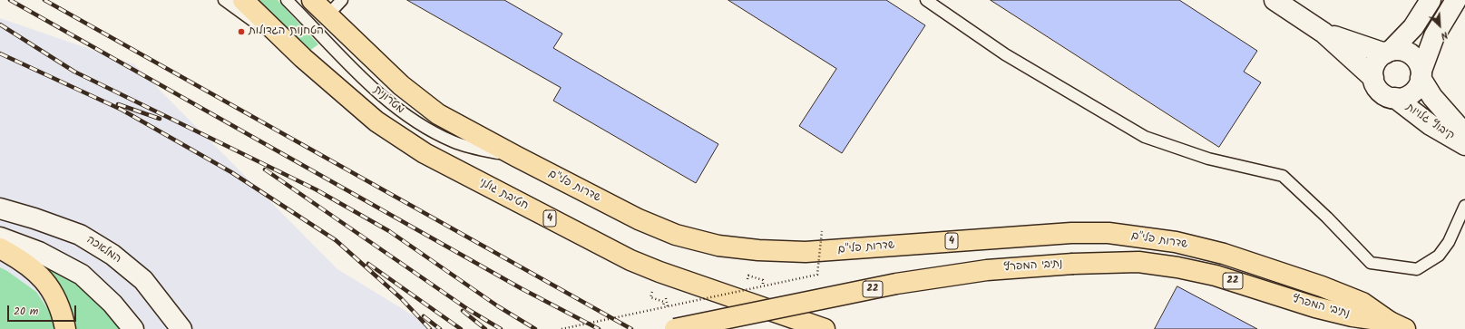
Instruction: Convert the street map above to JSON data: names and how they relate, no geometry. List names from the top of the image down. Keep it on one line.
{"streets":{"highway":["שדרות פלי\"ם","חטיבת גולני","4","נתיבי המפרץ","22"],"street":["קיבוץ גלויות","המלאכה"],"lane":["מטרונית"]},"crossings":[["מטרונית","שדרות פלי\"ם"],["שדרות פלי\"ם","נתיבי המפרץ"]],"places":["הטחנות הגדולות"],"scale_bar":"20 m","north":"bottom right"}
